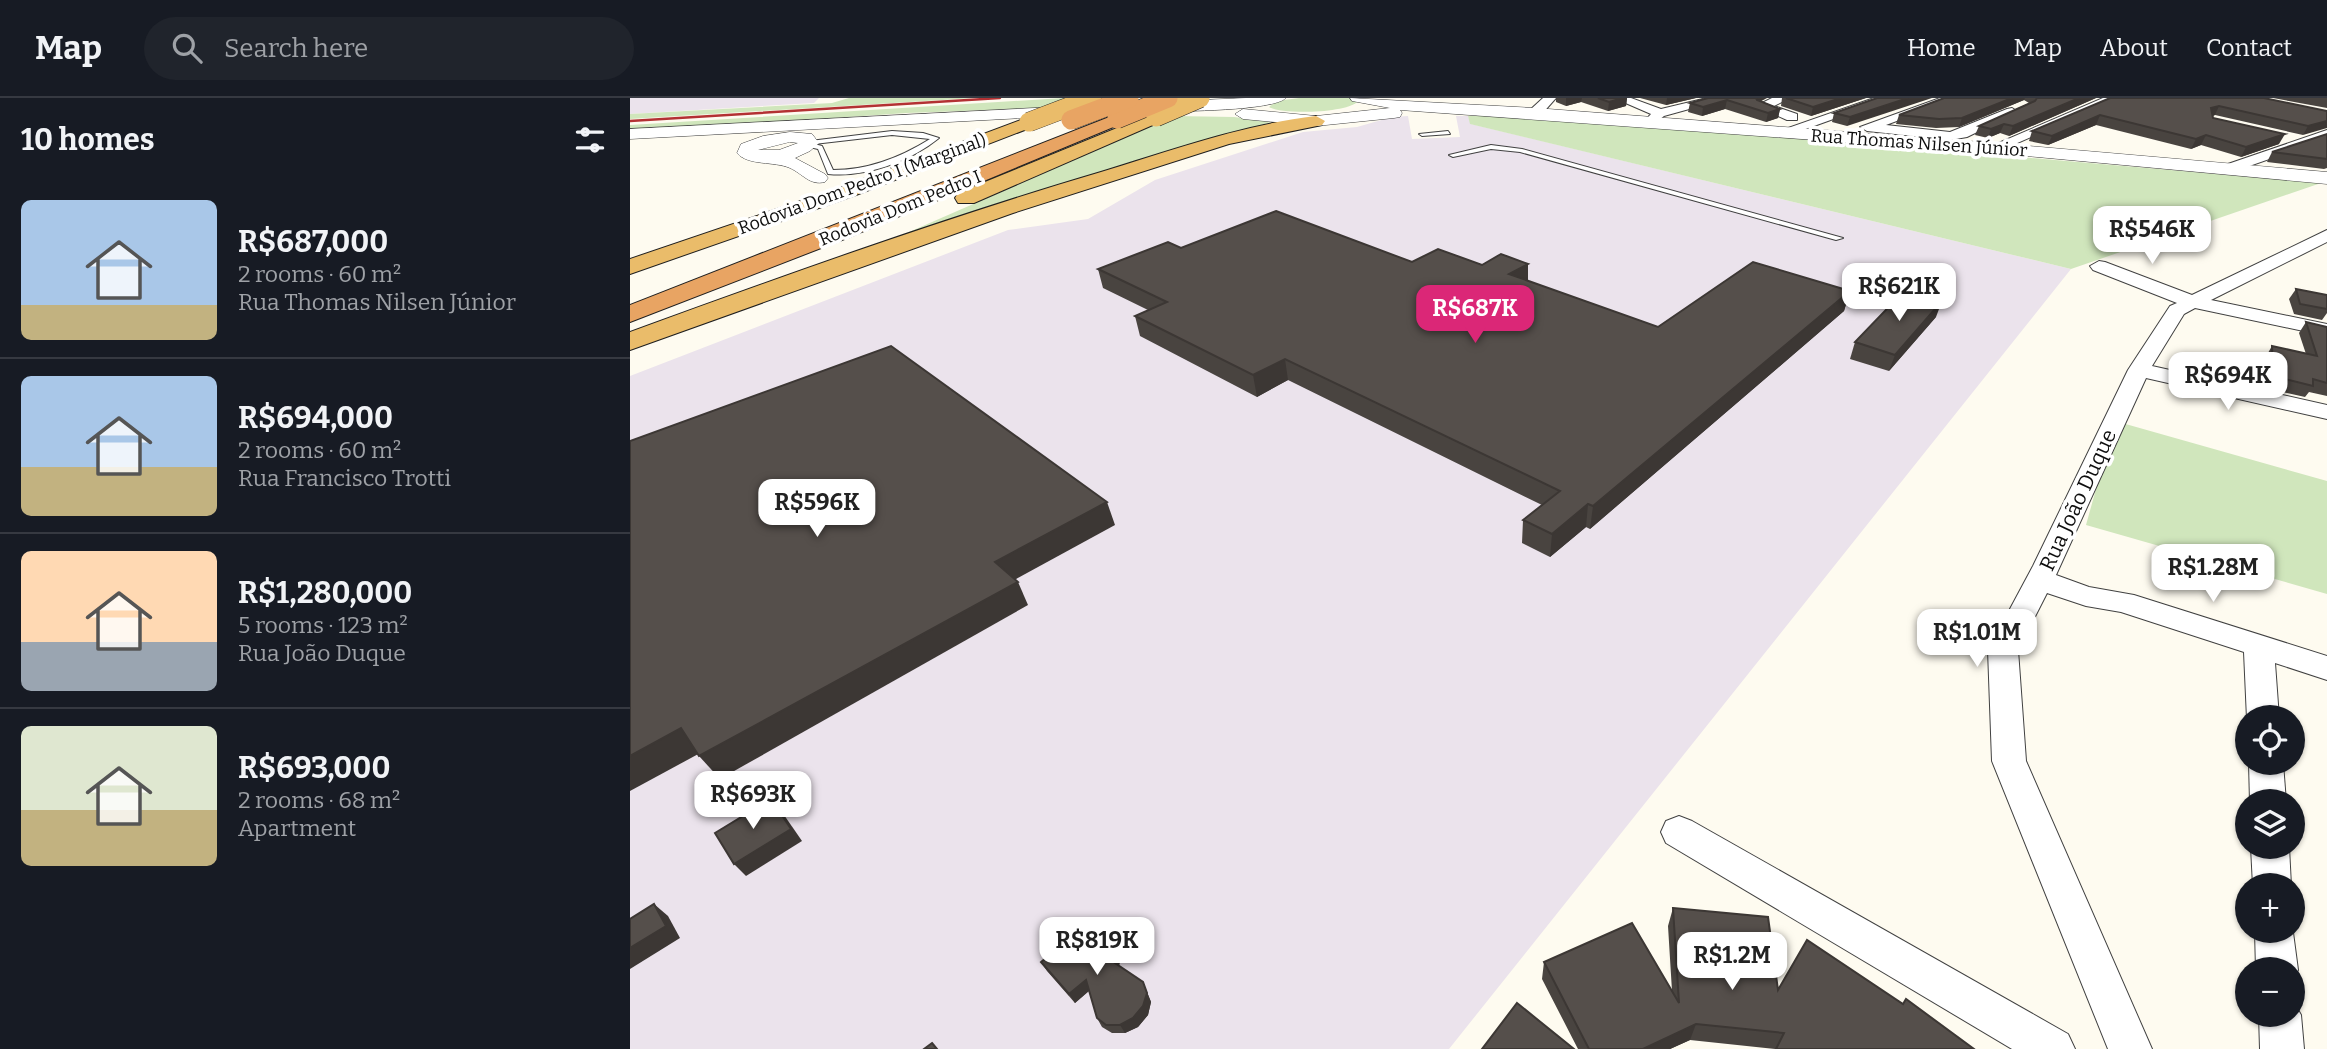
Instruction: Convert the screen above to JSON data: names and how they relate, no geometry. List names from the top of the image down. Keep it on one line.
{"streets":{"highway":["Rodovia Dom Pedro I (Marginal)","Rodovia Dom Pedro I"],"street":["Rua Thomas Nilsen Júnior","Rua João Duque"]},"page":{"header":"Map","search":"Search here","nav":["Home","Map","About","Contact"],"heading":"10 homes","list":[{"name":"R$687,000","note":"2 rooms · 60 m² · Rua Thomas Nilsen Júnior"},{"name":"R$694,000","note":"2 rooms · 60 m² · Rua Francisco Trotti"},{"name":"R$1,280,000","note":"5 rooms · 123 m² · Rua João Duque"},{"name":"R$693,000","note":"2 rooms · 68 m² · Apartment"}],"price":["R$546K","R$621K","R$687K","R$694K","R$596K","R$1.28M","R$1.01M","R$693K","R$819K","R$1.2M"],"map_buttons":["+","−"]}}
